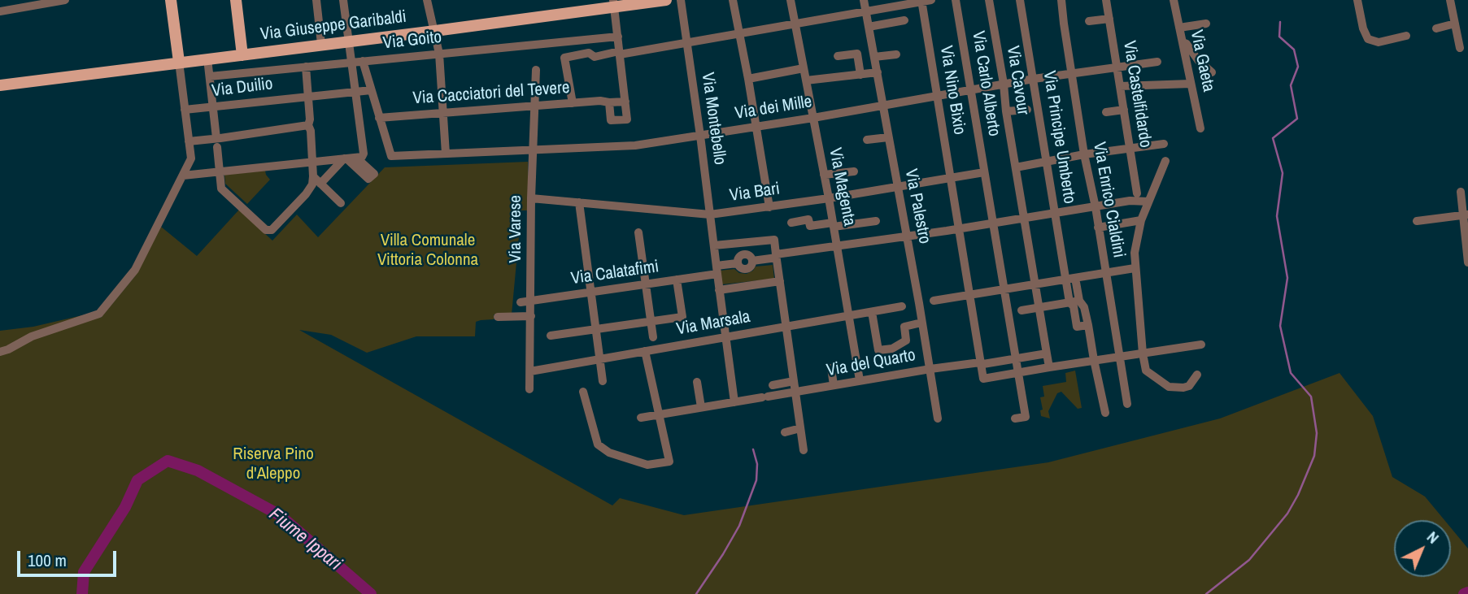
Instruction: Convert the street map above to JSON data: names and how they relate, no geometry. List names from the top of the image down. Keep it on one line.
{"streets":{"main road":["Via Giuseppe Garibaldi"],"street":["Via Goito","Via Gaeta","Via Cavour","Via Carlo Alberto","Via Duilio","Via Nino Bixio","Via Cacciatori del Tevere","Via Castelfidardo","Via dei Mille","Via Montebello","Via Principe Umberto","Via Magenta","Via Bari","Via Enrico Cialdini","Via Palestro","Via Varese","Via Calatafimi","Via Marsala","Via del Quarto"]},"crossings":[["Via Cavour","Via dei Mille"],["Via Carlo Alberto","Via dei Mille"],["Via Carlo Alberto","Via Bari"],["Via Nino Bixio","Via dei Mille"],["Via Nino Bixio","Via Bari"],["Via Cacciatori del Tevere","Via dei Mille"],["Via Cacciatori del Tevere","Via Varese"],["Via Castelfidardo","Via dei Mille"],["Via dei Mille","Via Montebello"],["Via dei Mille","Via Principe Umberto"],["Via dei Mille","Via Magenta"],["Via dei Mille","Via Enrico Cialdini"],["Via dei Mille","Via Palestro"],["Via dei Mille","Via Varese"],["Via Montebello","Via Bari"],["Via Montebello","Via Calatafimi"],["Via Magenta","Via Bari"],["Via Magenta","Via Marsala"],["Via Magenta","Via del Quarto"],["Via Bari","Via Palestro"],["Via Bari","Via Varese"],["Via Palestro","Via del Quarto"],["Via Varese","Via Calatafimi"],["Via Varese","Via Marsala"]],"water":["Fiume Ippari"],"parks":["Villa Comunale Vittoria Colonna","Riserva Pino d'Aleppo"],"scale_bar":"100 m","north":"top right"}
